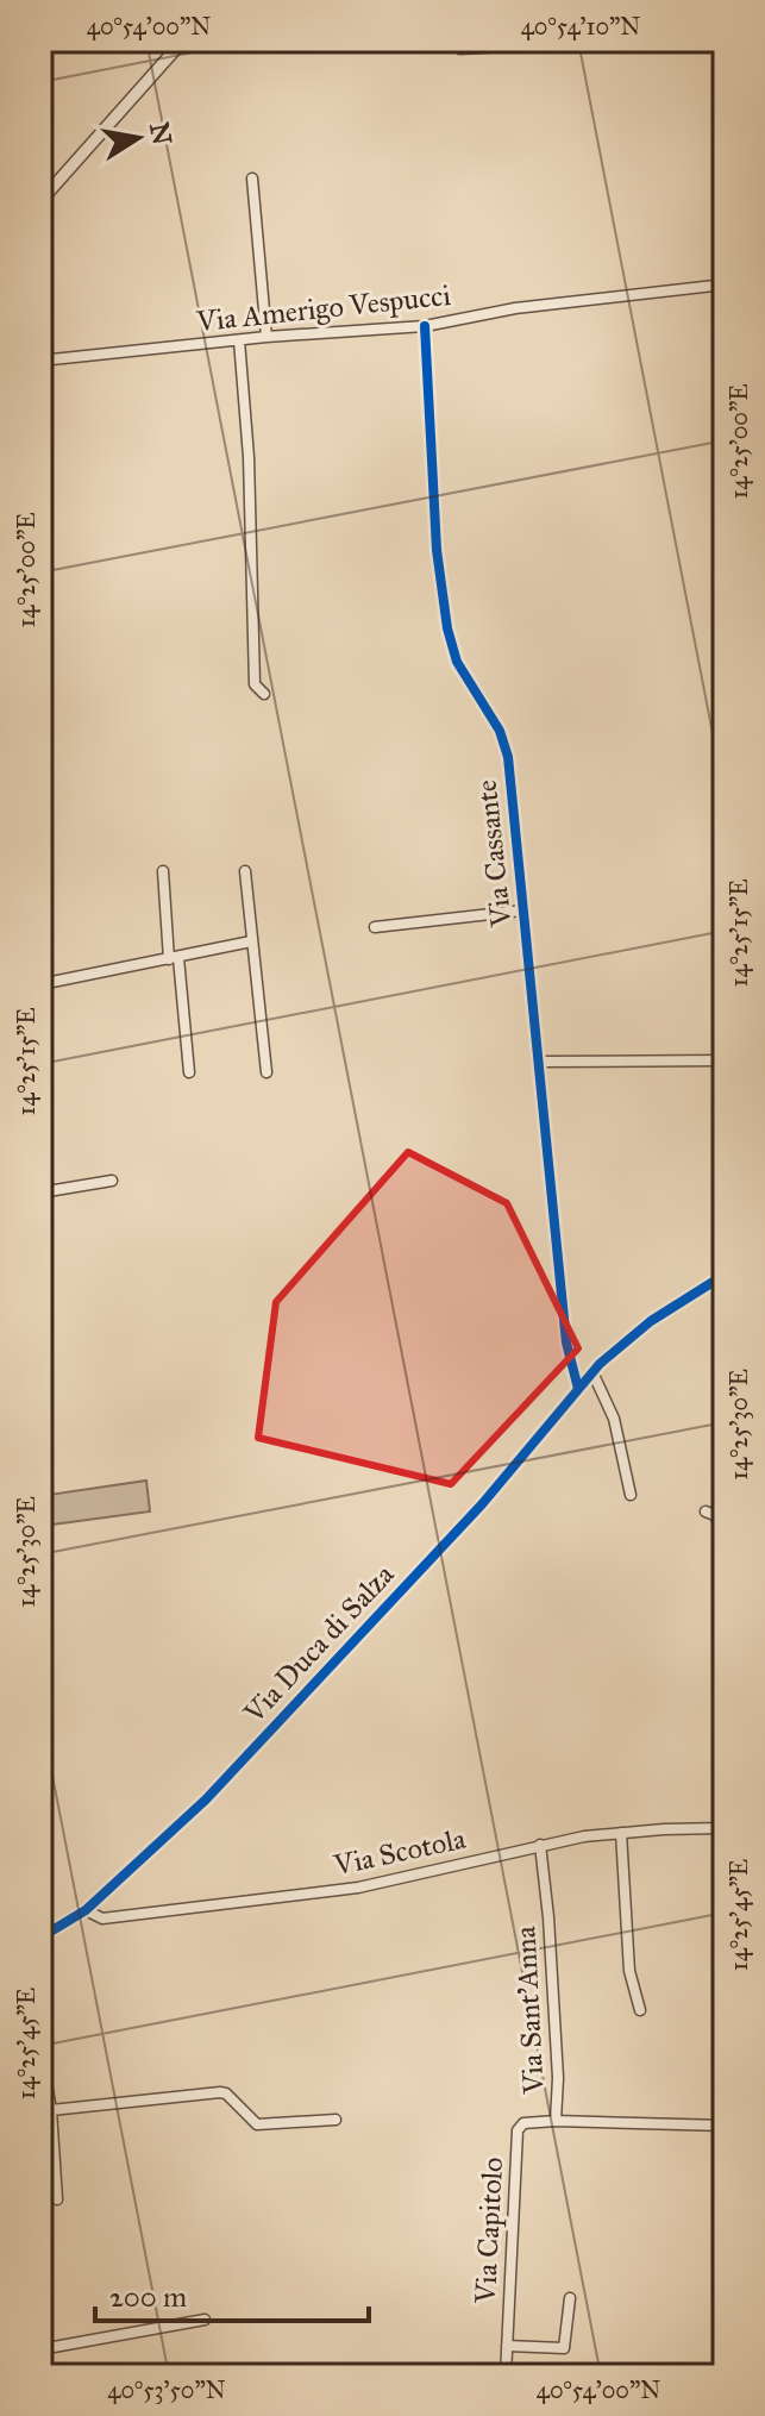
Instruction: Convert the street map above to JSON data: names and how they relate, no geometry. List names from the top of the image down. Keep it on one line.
{"streets":{"street":["Via Amerigo Vespucci","Via Cassante","Via Duca di Salza","Via Scotola","Via Sant'Anna","Via Capitolo"]},"crossings":[["Via Amerigo Vespucci","Via Cassante"],["Via Cassante","Via Duca di Salza"],["Via Duca di Salza","Via Scotola"],["Via Scotola","Via Sant'Anna"],["Via Sant'Anna","Via Capitolo"]],"scale_bar":"200 m","north":"right","coordinates":["40°54'00\"N","40°54'10\"N","14°25'00\"E","14°25'15\"E","14°25'30\"E","14°25'45\"E","40°53'50\"N"]}
